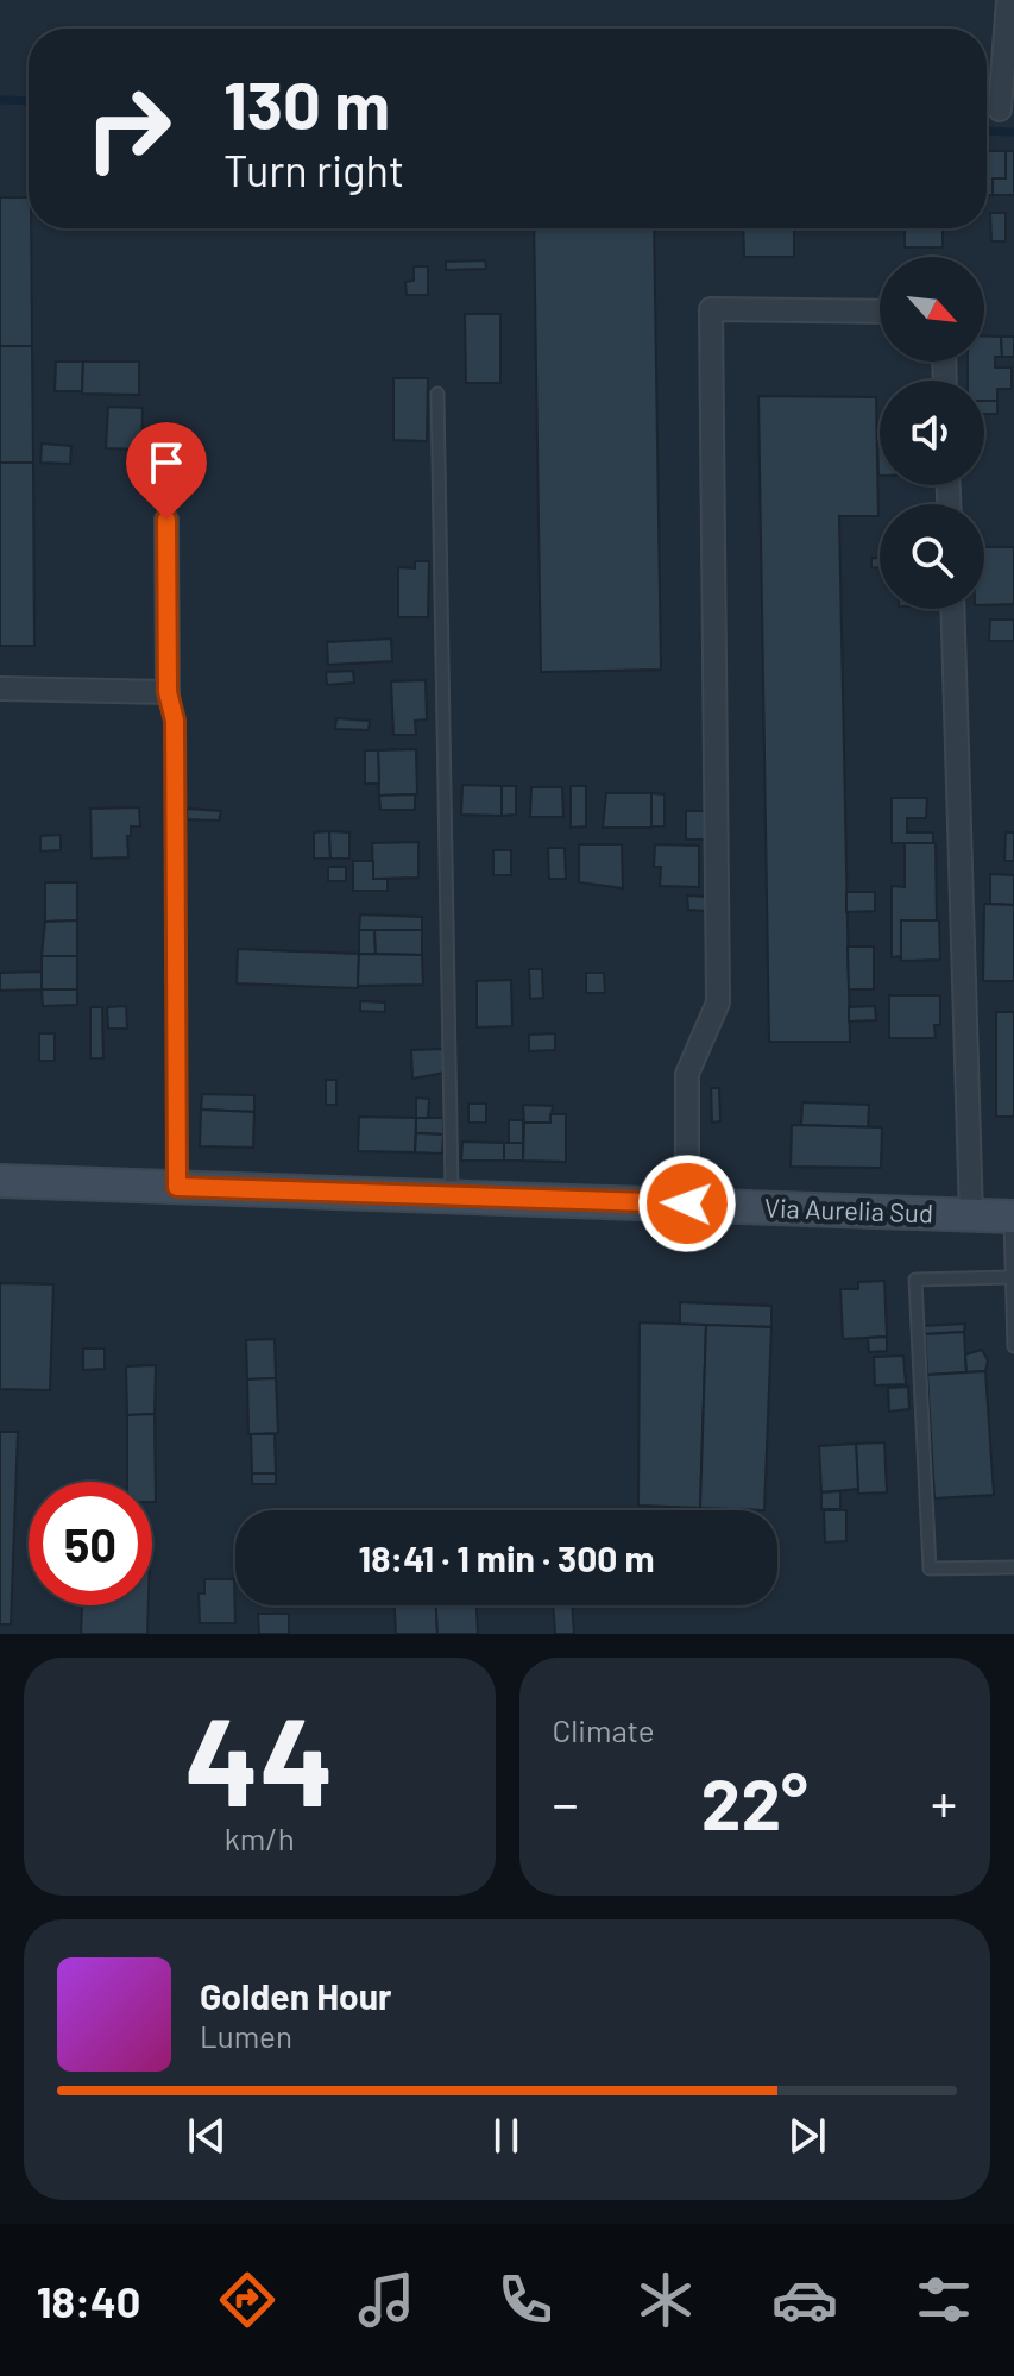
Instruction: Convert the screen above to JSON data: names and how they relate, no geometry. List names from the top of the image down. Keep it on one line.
{"streets":{"main road":["Via Aurelia Sud"]},"north":"bottom right","page":{"turn":["130 m","Turn right"],"limit":"50","trip":"18:41 · 1 min · 300 m","tile":[["44","km/h"],"Climate"],"heat":["−","22°","+"],"song":["Golden Hour","Lumen"],"tabs":"18:40"}}
